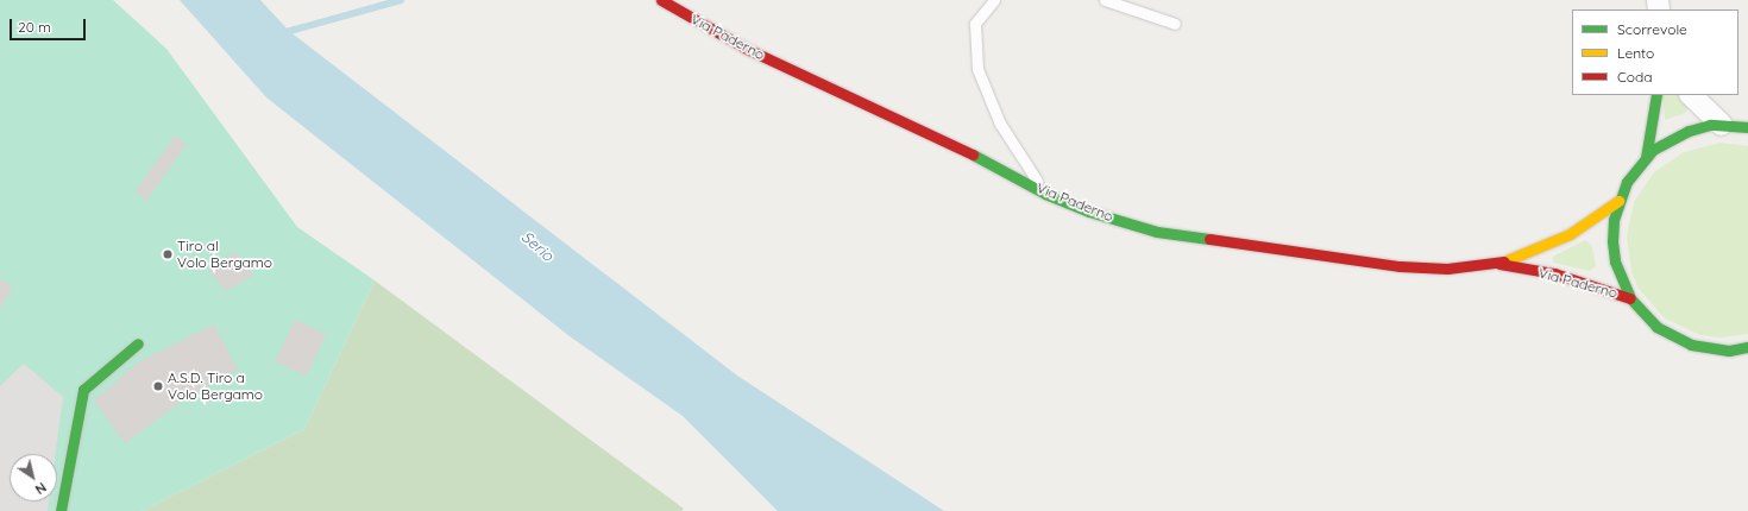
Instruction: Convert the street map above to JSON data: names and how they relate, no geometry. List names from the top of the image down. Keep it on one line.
{"streets":{"street":["Via Paderno"]},"water":["Serio"],"places":["Tiro al Volo Bergamo","A.S.D. Tiro a Volo Bergamo"],"legend":["Scorrevole","Lento","Coda"],"scale_bar":"20 m","north":"bottom right"}
